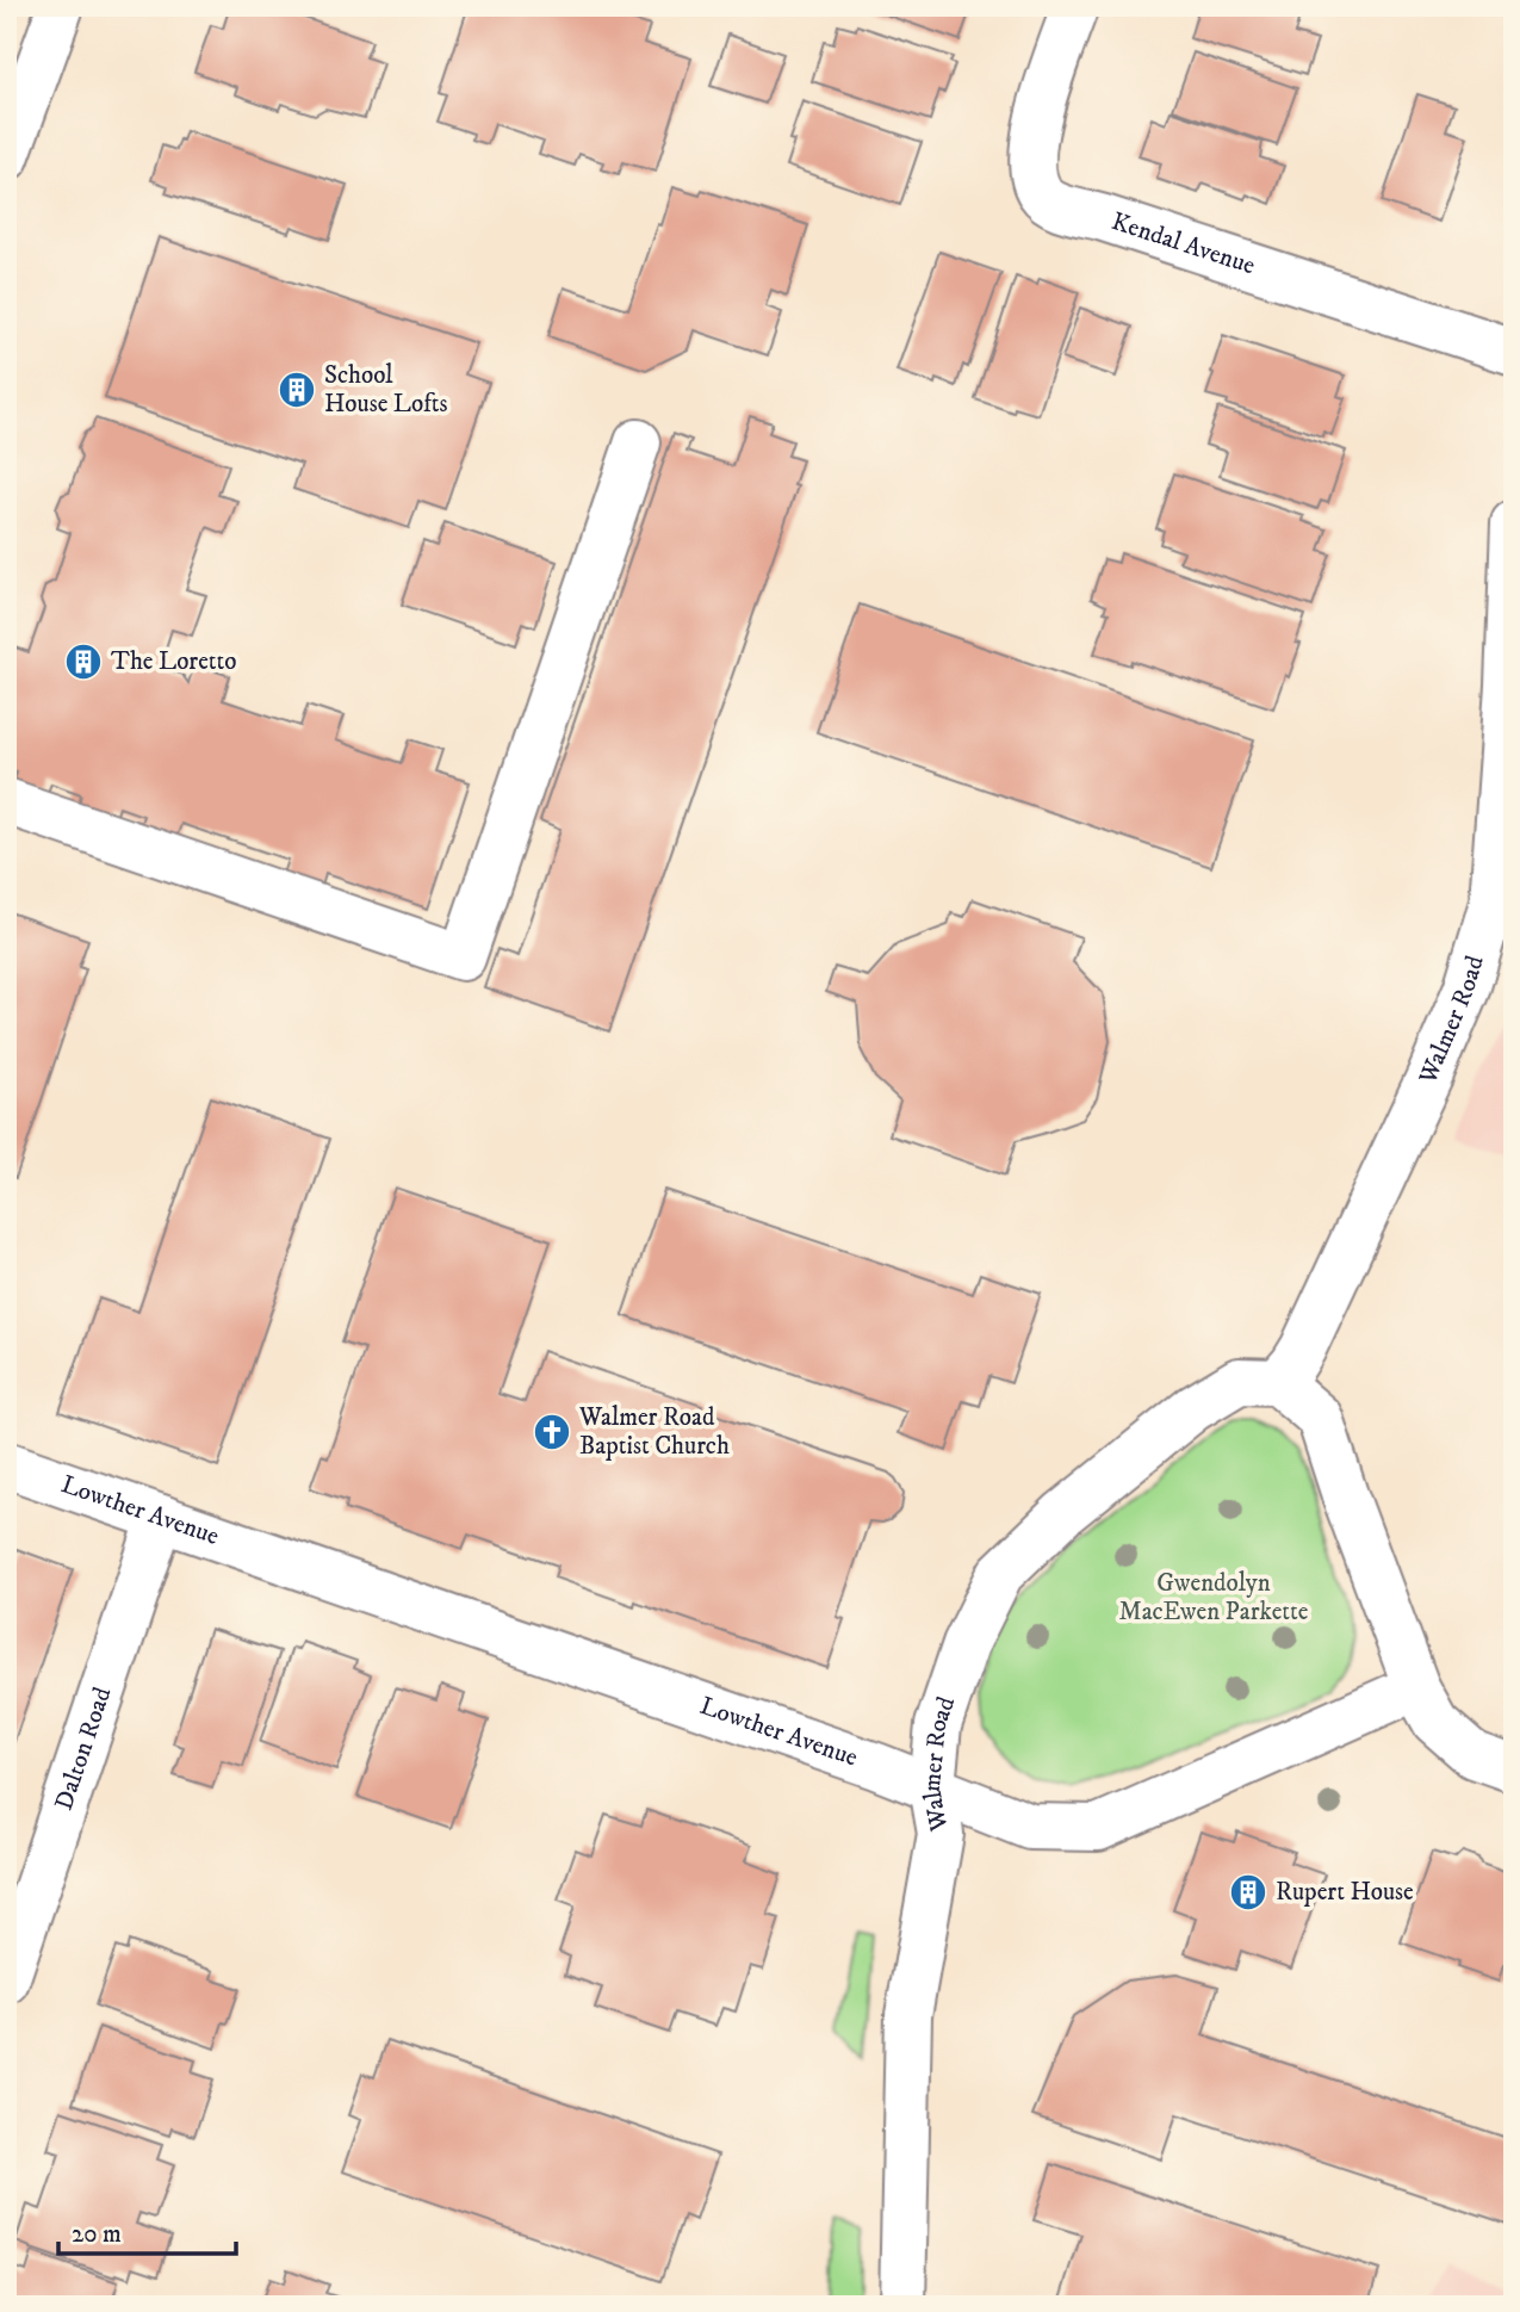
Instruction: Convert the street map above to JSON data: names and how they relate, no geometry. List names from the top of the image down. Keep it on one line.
{"streets":{"street":["Kendal Avenue","Walmer Road","Lowther Avenue","Dalton Road"]},"crossings":[["Walmer Road","Lowther Avenue"],["Lowther Avenue","Dalton Road"]],"parks":["Gwendolyn MacEwen Parkette"],"places":{"building":["School House Lofts","The Loretto","Rupert House"],"church":["Walmer Road Baptist Church"]},"scale_bar":"20 m"}
